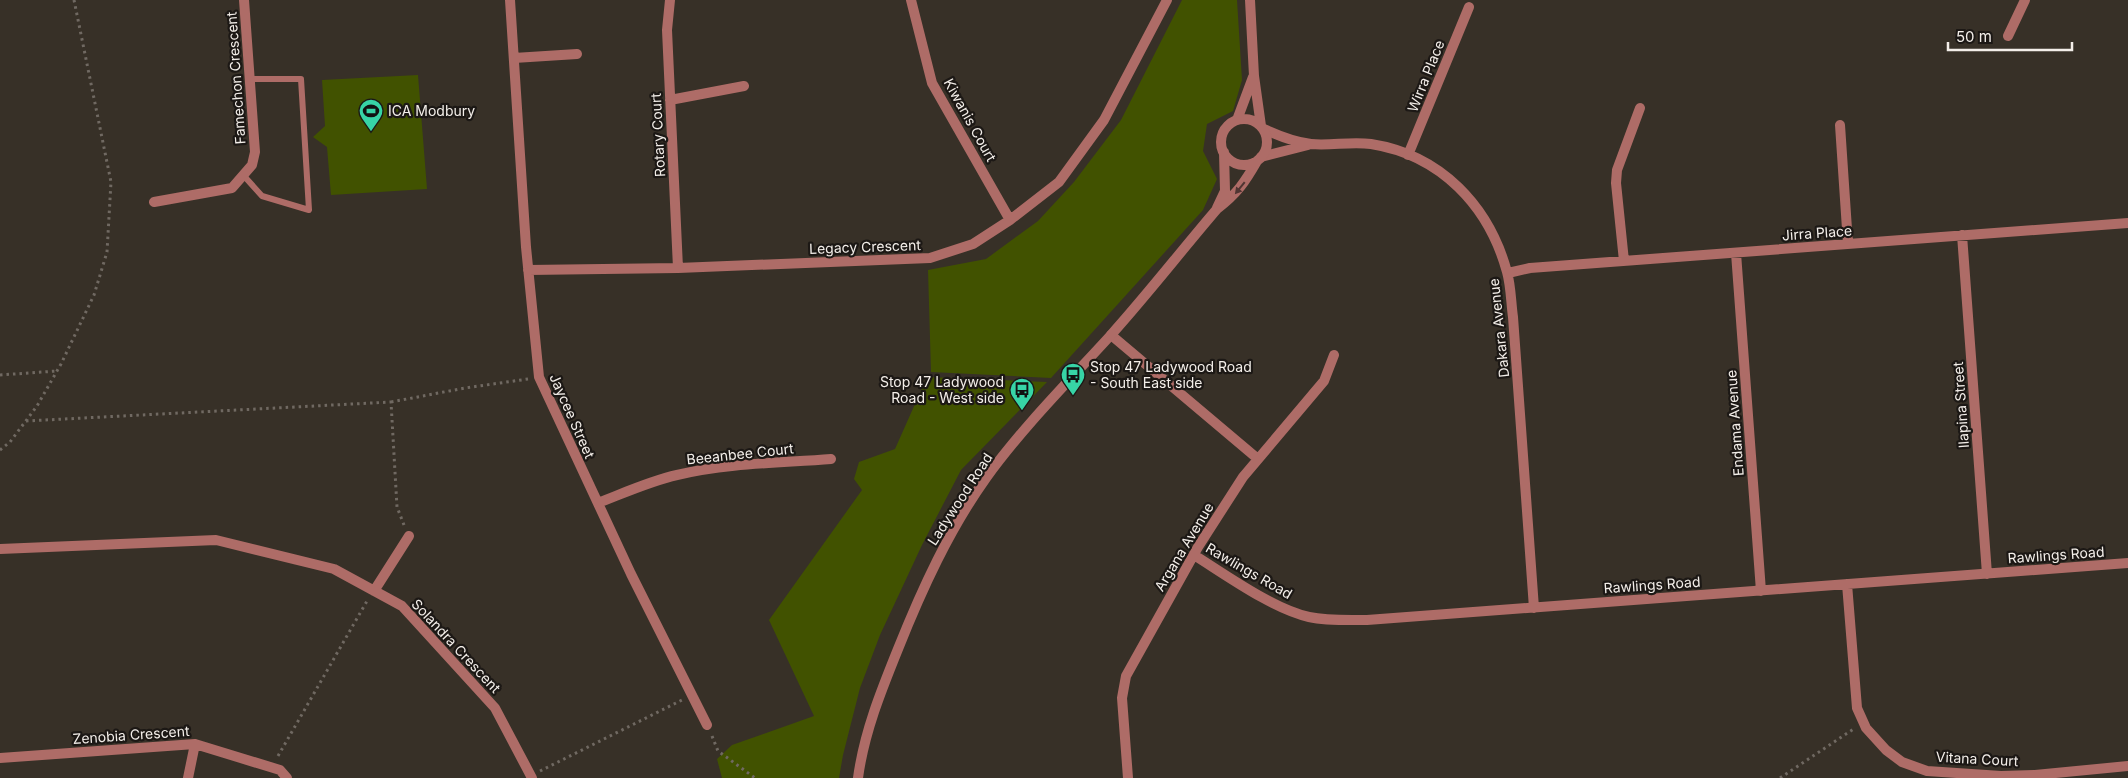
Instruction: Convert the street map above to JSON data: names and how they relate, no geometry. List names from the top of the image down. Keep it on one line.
{"streets":{"street":["Wirra Place","Famechon Crescent","Kiwanis Court","Rotary Court","Jirra Place","Legacy Crescent","Dakara Avenue","Ilapina Street","Jaycee Street","Endama Avenue","Beeanbee Court","Ladywood Road","Argana Avenue","Rawlings Road","Solandra Crescent","Zenobia Crescent","Vitana Court"]},"crossings":[["Wirra Place","Dakara Avenue"],["Kiwanis Court","Legacy Crescent"],["Rotary Court","Legacy Crescent"],["Jirra Place","Dakara Avenue"],["Jirra Place","Ilapina Street"],["Jirra Place","Endama Avenue"],["Legacy Crescent","Jaycee Street"],["Dakara Avenue","Ladywood Road"],["Dakara Avenue","Rawlings Road"],["Ilapina Street","Rawlings Road"],["Jaycee Street","Beeanbee Court"],["Endama Avenue","Rawlings Road"],["Argana Avenue","Rawlings Road"],["Rawlings Road","Vitana Court"]],"places":{"sports":["ICA Modbury"],"bus stop":["Stop 47 Ladywood Road - South East side","Stop 47 Ladywood Road - West side"]},"scale_bar":"50 m"}
